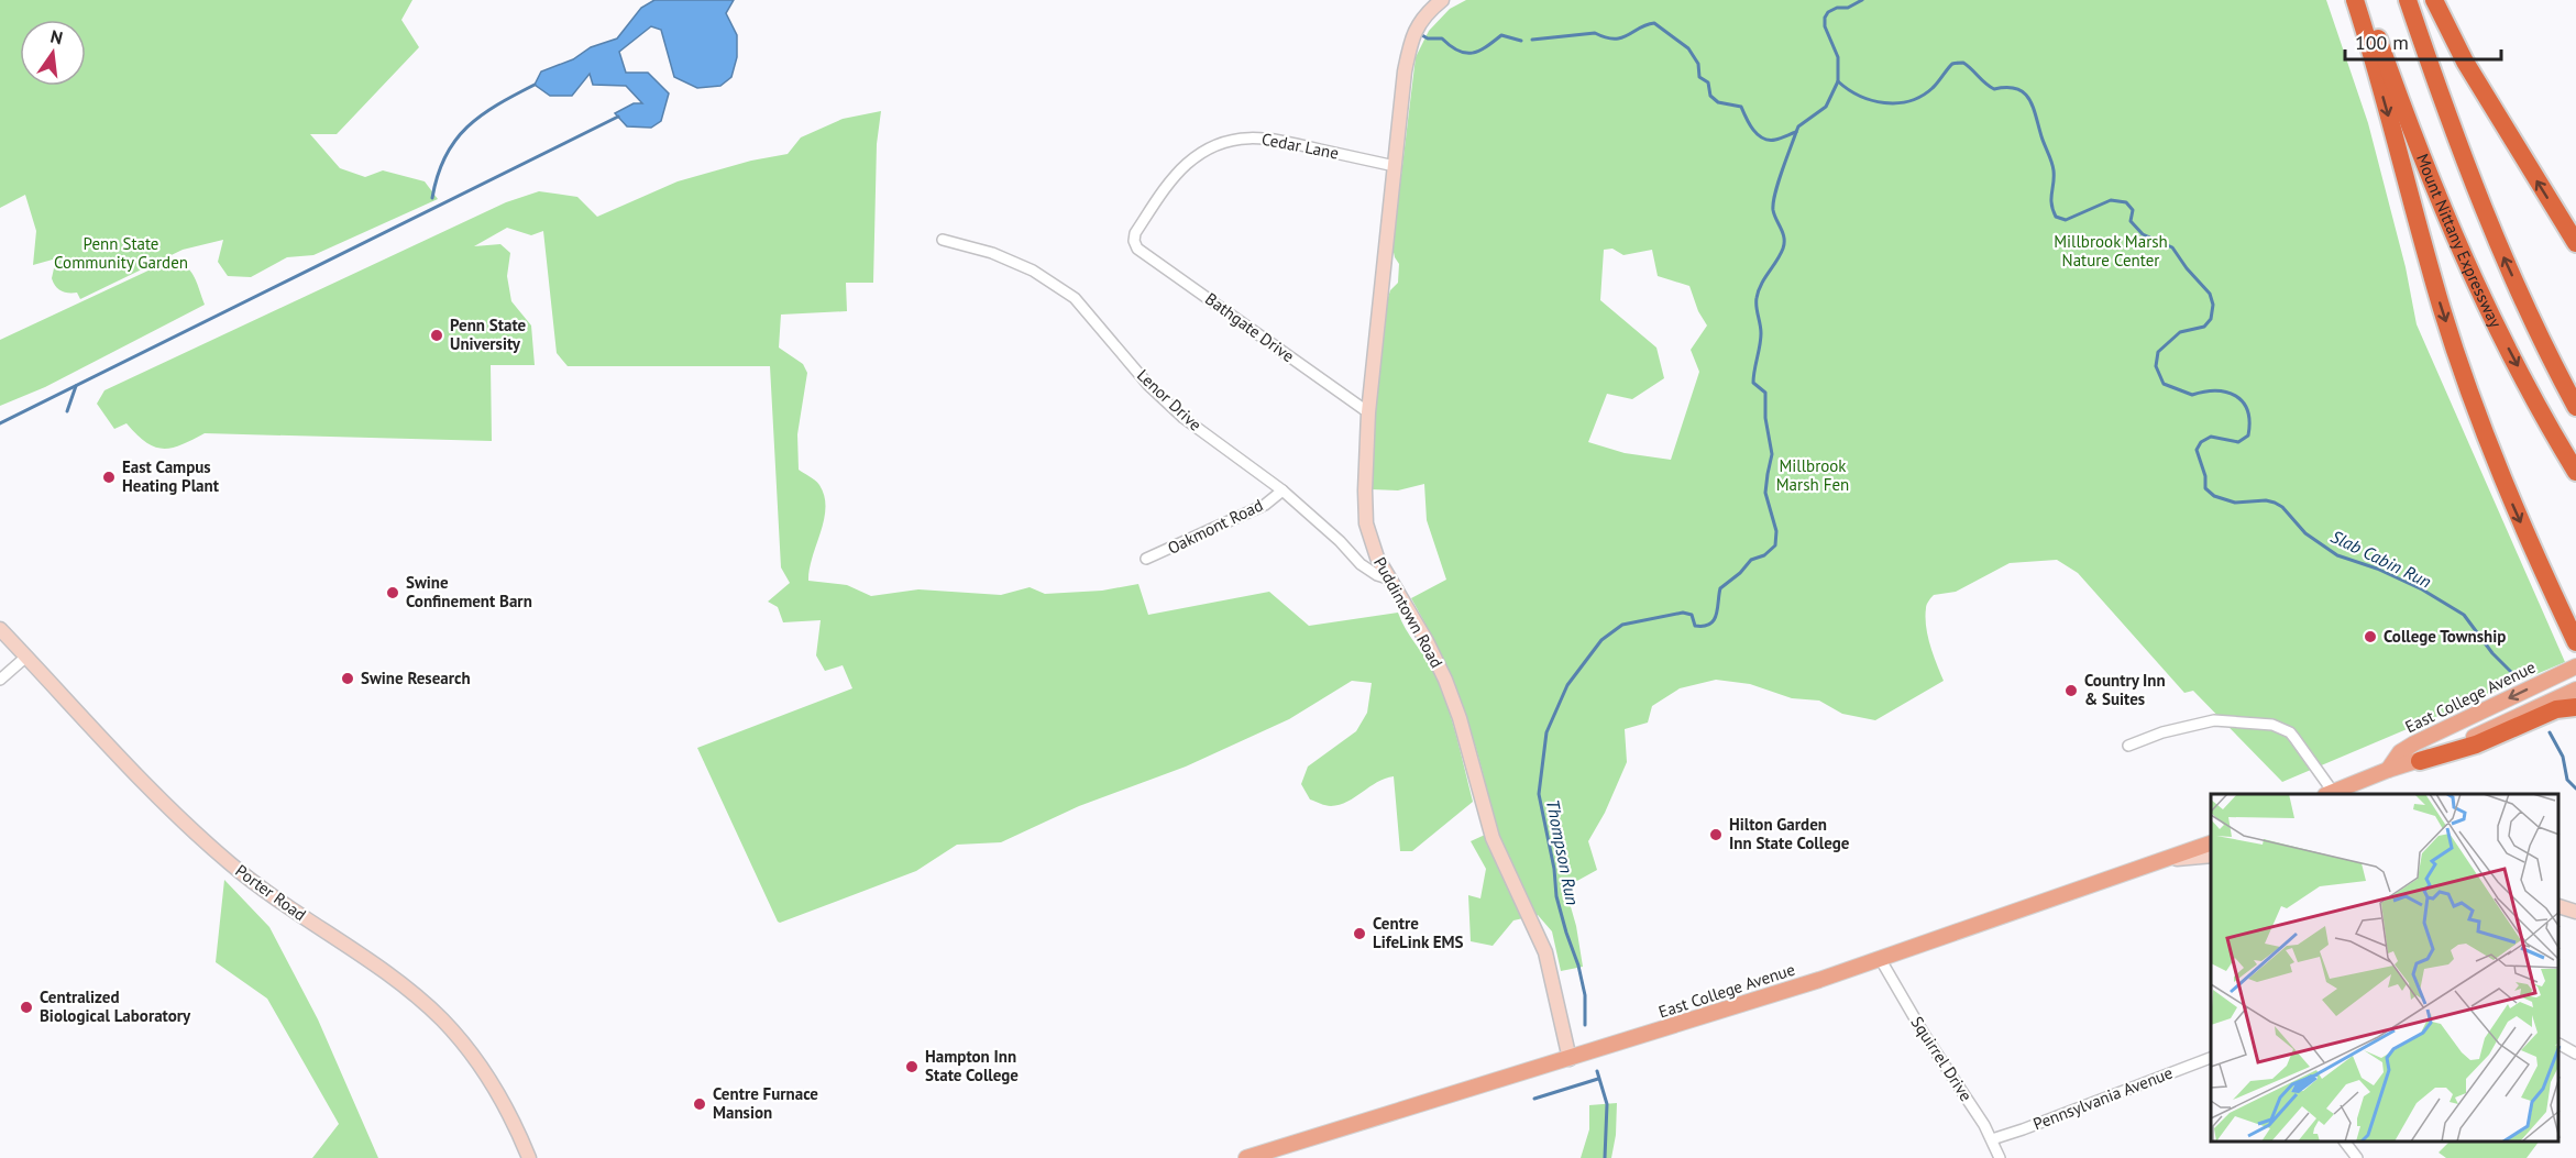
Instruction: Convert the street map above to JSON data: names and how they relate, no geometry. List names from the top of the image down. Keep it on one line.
{"streets":{"highway":["Mount Nittany Expressway"],"main road":["East College Avenue"],"street":["Cedar Lane","Bathgate Drive","Lenor Drive","Oakmont Road","Puddintown Road","Porter Road","Squirrel Drive","Pennsylvania Avenue"]},"crossings":[["Cedar Lane","Bathgate Drive"],["Cedar Lane","Puddintown Road"],["Bathgate Drive","Puddintown Road"],["Lenor Drive","Oakmont Road"],["Lenor Drive","Puddintown Road"],["Puddintown Road","East College Avenue"],["East College Avenue","Squirrel Drive"],["Squirrel Drive","Pennsylvania Avenue"]],"water":["Slab Cabin Run","Thompson Run"],"parks":["Millbrook Marsh Nature Center","Penn State Community Garden","Millbrook Marsh Fen"],"places":["Penn State University","East Campus Heating Plant","Swine Confinement Barn","College Township","Swine Research","Country Inn & Suites","Hilton Garden Inn State College","Centre LifeLink EMS","Centralized Biological Laboratory","Hampton Inn State College","Centre Furnace Mansion"],"scale_bar":"100 m","north":"top"}
